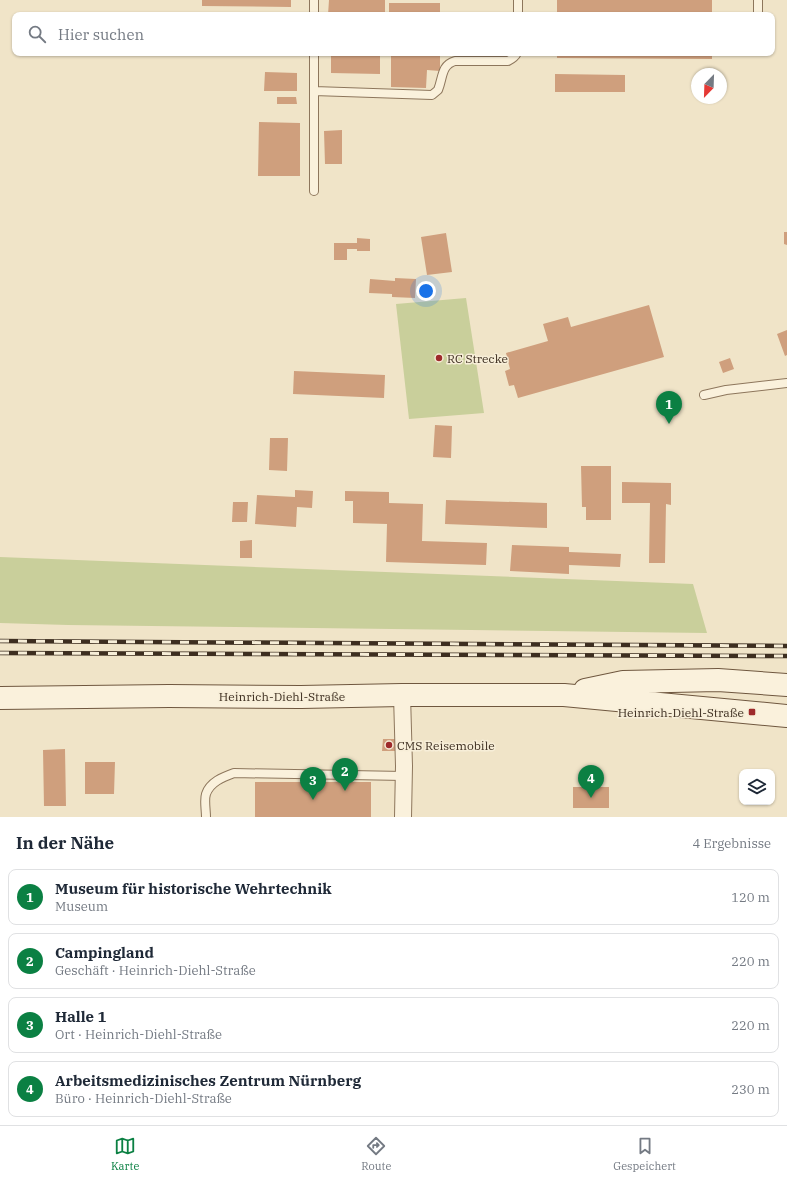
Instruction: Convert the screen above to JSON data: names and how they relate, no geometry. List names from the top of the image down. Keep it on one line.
{"streets":{"main road":["Heinrich-Diehl-Straße"]},"places":{"other":["RC Strecke","CMS Reisemobile"],"transit":["Heinrich-Diehl-Straße"]},"north":"bottom left","page":{"search":"Hier suchen","pins":["1","2","4","3"],"heading":["In der Nähe","4 Ergebnisse"],"list":[{"mark":"1","name":"Museum für historische Wehrtechnik","note":"Museum","value":"120 m"},{"mark":"2","name":"Campingland","note":"Geschäft · Heinrich-Diehl-Straße","value":"220 m"},{"mark":"3","name":"Halle 1","note":"Ort · Heinrich-Diehl-Straße","value":"220 m"},{"mark":"4","name":"Arbeitsmedizinisches Zentrum Nürnberg","note":"Büro · Heinrich-Diehl-Straße","value":"230 m"}],"nav":["Karte","Route","Gespeichert"]}}
